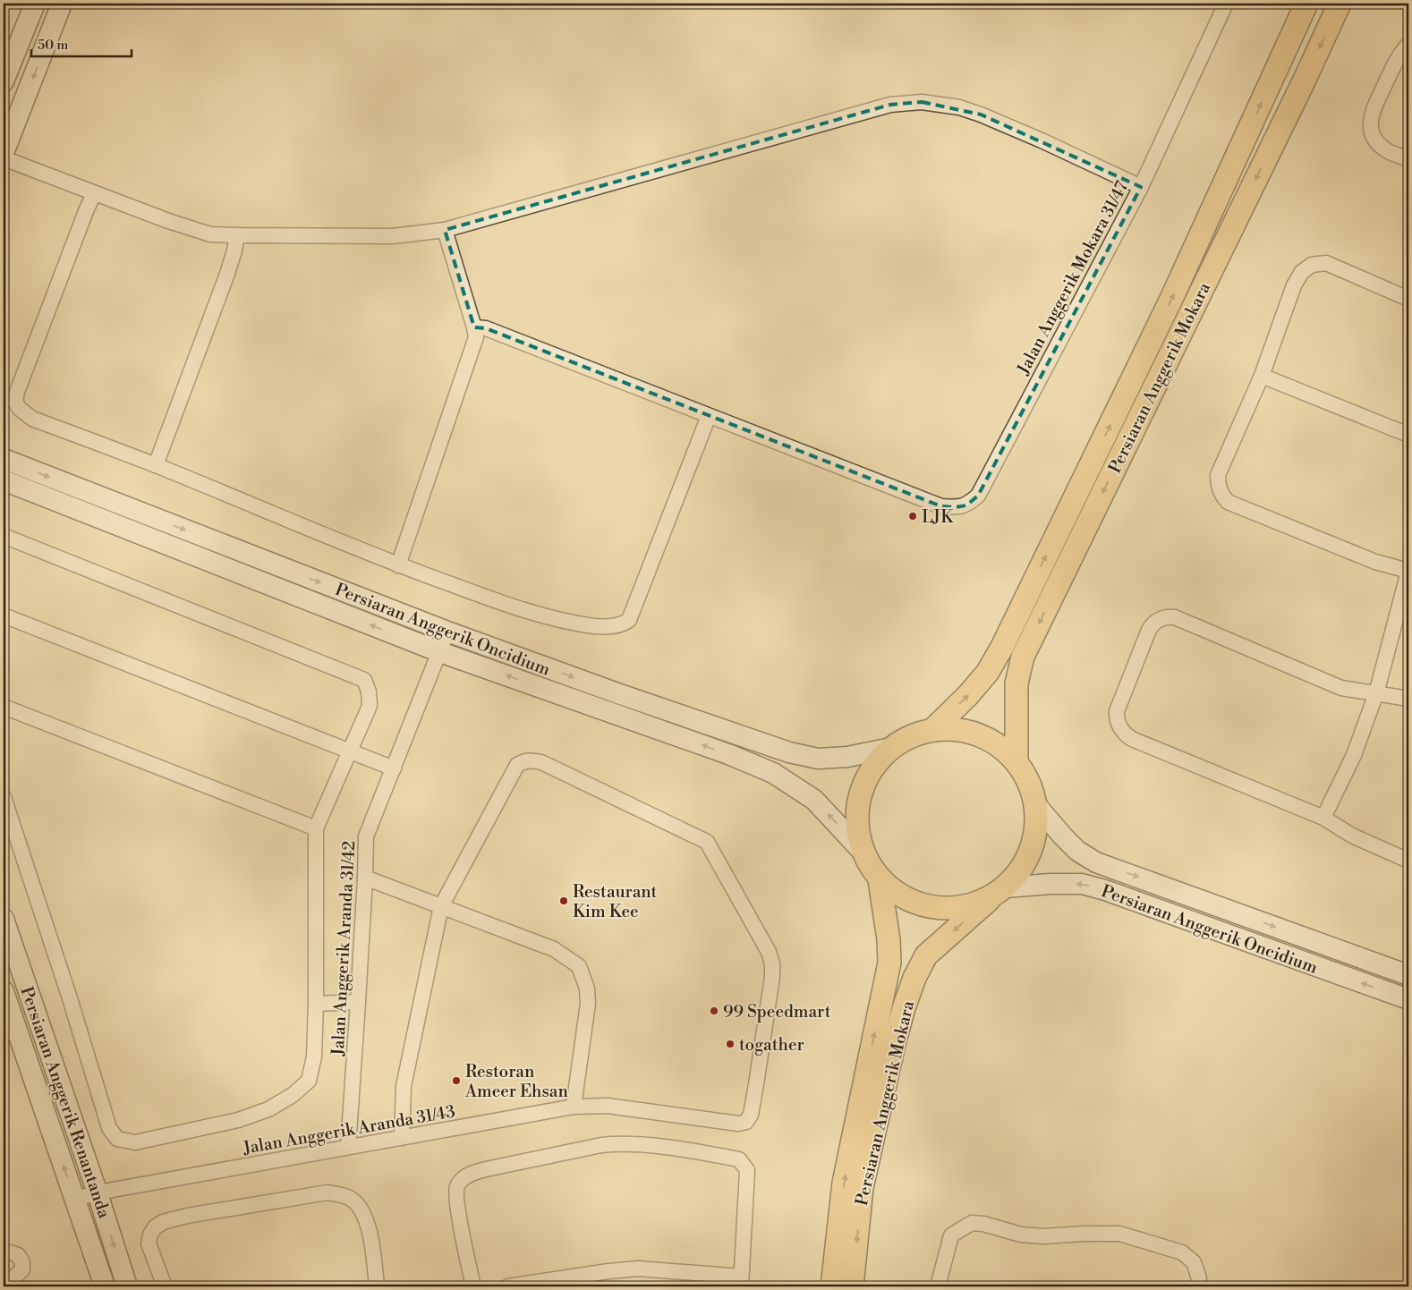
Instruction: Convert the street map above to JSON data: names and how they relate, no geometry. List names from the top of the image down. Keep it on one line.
{"streets":{"main road":["Persiaran Anggerik Mokara","Persiaran Anggerik Oncidium","Persiaran Anggerik Renantanda"],"street":["Jalan Anggerik Mokara 31/47","Jalan Anggerik Aranda 31/42","Jalan Anggerik Aranda 31/43"]},"crossings":[["Persiaran Anggerik Mokara","Persiaran Anggerik Oncidium"],["Persiaran Anggerik Oncidium","Jalan Anggerik Aranda 31/42"],["Jalan Anggerik Aranda 31/42","Jalan Anggerik Aranda 31/43"],["Persiaran Anggerik Renantanda","Jalan Anggerik Aranda 31/43"]],"places":["LJK","Restaurant Kim Kee","99 Speedmart","togather","Restoran Ameer Ehsan"],"scale_bar":"50 m"}
